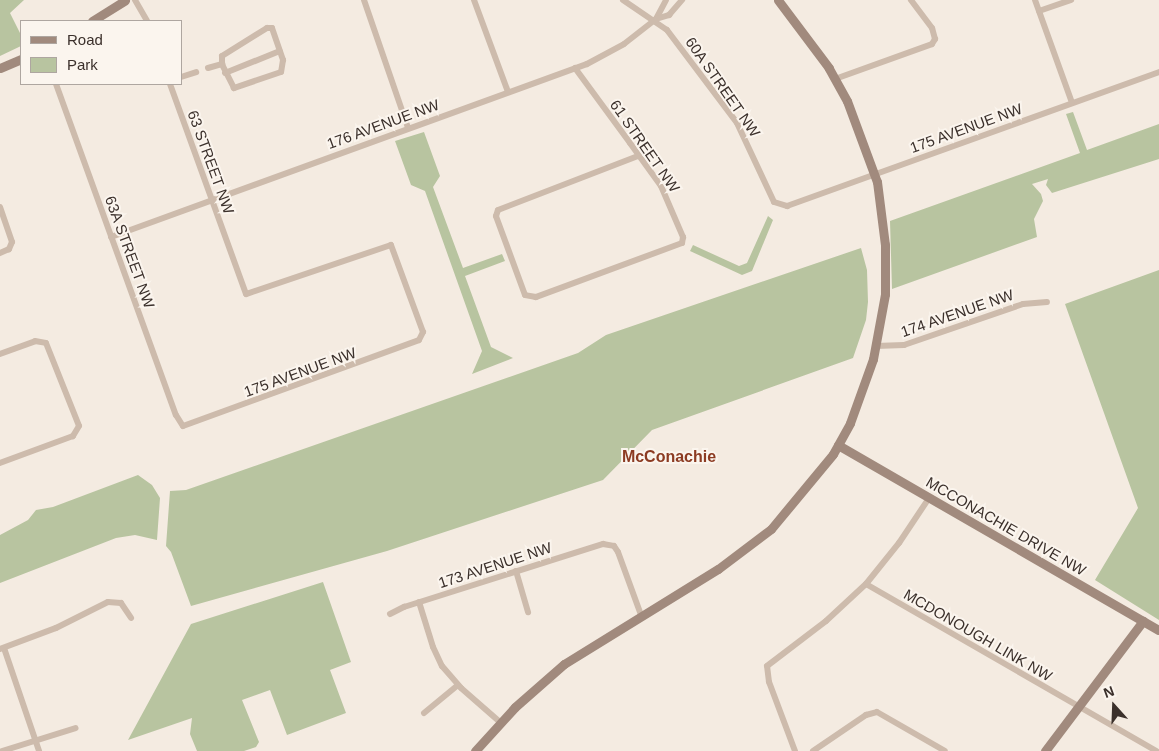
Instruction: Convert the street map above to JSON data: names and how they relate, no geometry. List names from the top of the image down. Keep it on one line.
{"streets":{"street":["60A STREET NW","176 AVENUE NW","175 AVENUE NW","61 STREET NW","63 STREET NW","63A STREET NW","174 AVENUE NW","MCCONACHIE DRIVE NW","173 AVENUE NW","MCDONOUGH LINK NW"]},"crossings":[["60A STREET NW","176 AVENUE NW"],["60A STREET NW","175 AVENUE NW"],["176 AVENUE NW","61 STREET NW"],["176 AVENUE NW","63 STREET NW"],["176 AVENUE NW","63A STREET NW"],["175 AVENUE NW","63 STREET NW"],["175 AVENUE NW","63A STREET NW"]],"districts":["McConachie"],"legend":["Road","Park"],"north":"top"}
